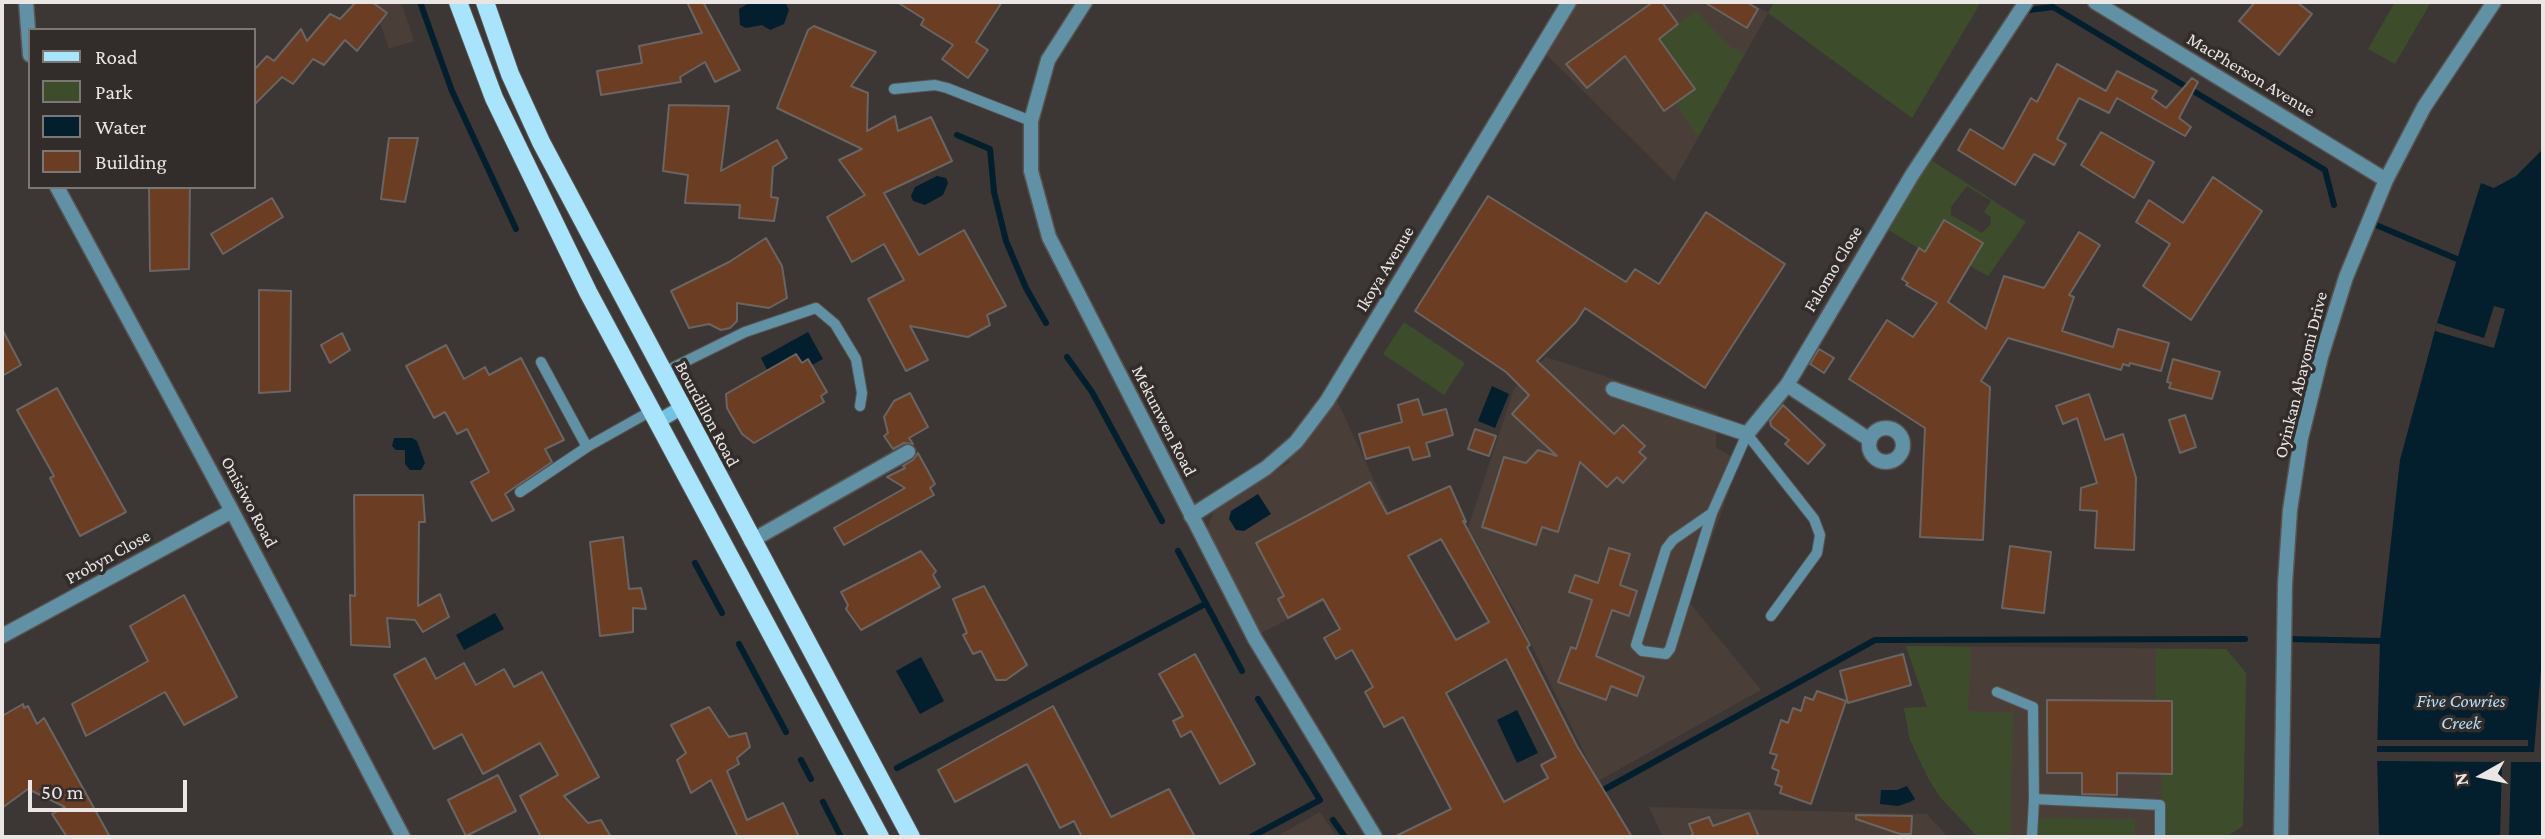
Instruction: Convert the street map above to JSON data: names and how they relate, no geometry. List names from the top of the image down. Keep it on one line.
{"streets":{"main road":["Bourdillon Road"],"street":["MacPherson Avenue","Ikoya Avenue","Falomo Close","Oyinkan Abayomi Drive","Mekunwen Road","Onisiwo Road","Probyn Close"]},"crossings":[["MacPherson Avenue","Oyinkan Abayomi Drive"],["Ikoya Avenue","Mekunwen Road"],["Onisiwo Road","Probyn Close"]],"water":["Five Cowries Creek"],"legend":["Road","Park","Water","Building"],"scale_bar":"50 m","north":"left"}
